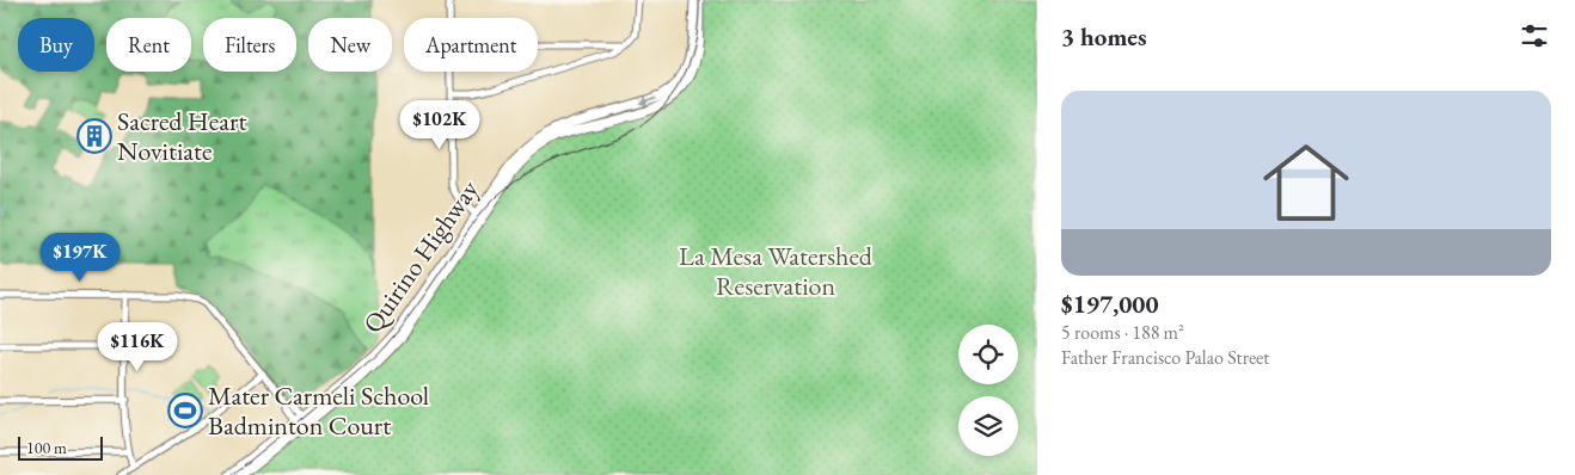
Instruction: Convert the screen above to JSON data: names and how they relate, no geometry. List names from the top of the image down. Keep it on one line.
{"streets":{"main road":["Quirino Highway"]},"parks":["La Mesa Watershed Reservation"],"places":{"building":["Sacred Heart Novitiate"],"sports":["Mater Carmeli School Badminton Court"]},"scale_bar":"100 m","page":{"heading":"3 homes","chip":["Buy","Rent","Filters","New","Apartment"],"list":[{"name":"$197,000","note":"5 rooms · 188 m² · Father Francisco Palao Street"}],"price":["$102K","$197K","$116K"],"scale":"100 m"}}
